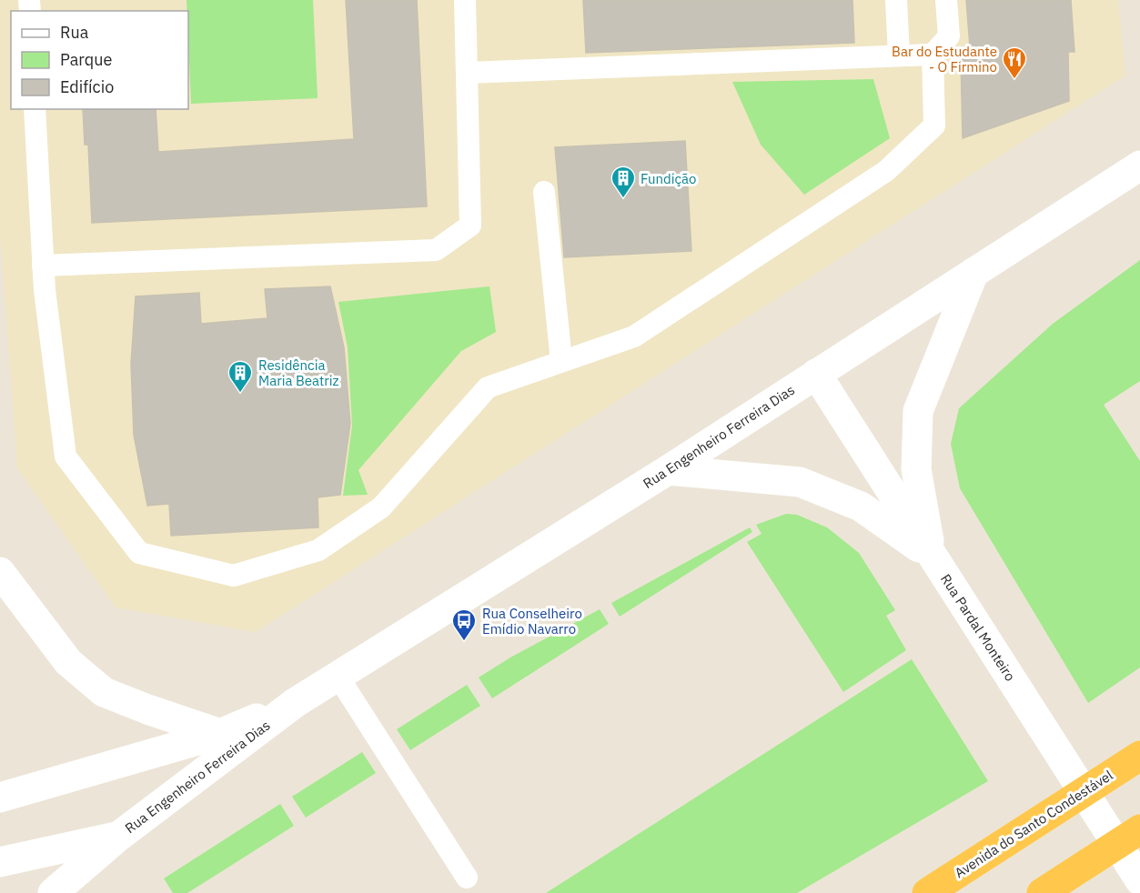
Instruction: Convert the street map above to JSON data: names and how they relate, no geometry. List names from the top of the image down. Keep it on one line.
{"streets":{"highway":["Avenida do Santo Condestável"],"street":["Rua Engenheiro Ferreira Dias","Rua Pardal Monteiro"]},"crossings":[["Rua Engenheiro Ferreira Dias","Rua Pardal Monteiro"]],"places":{"restaurant":["Bar do Estudante - O Firmino"],"building":["Fundição","Residência Maria Beatriz"],"bus stop":["Rua Conselheiro Emídio Navarro"]},"legend":["Rua","Parque","Edifício"]}
